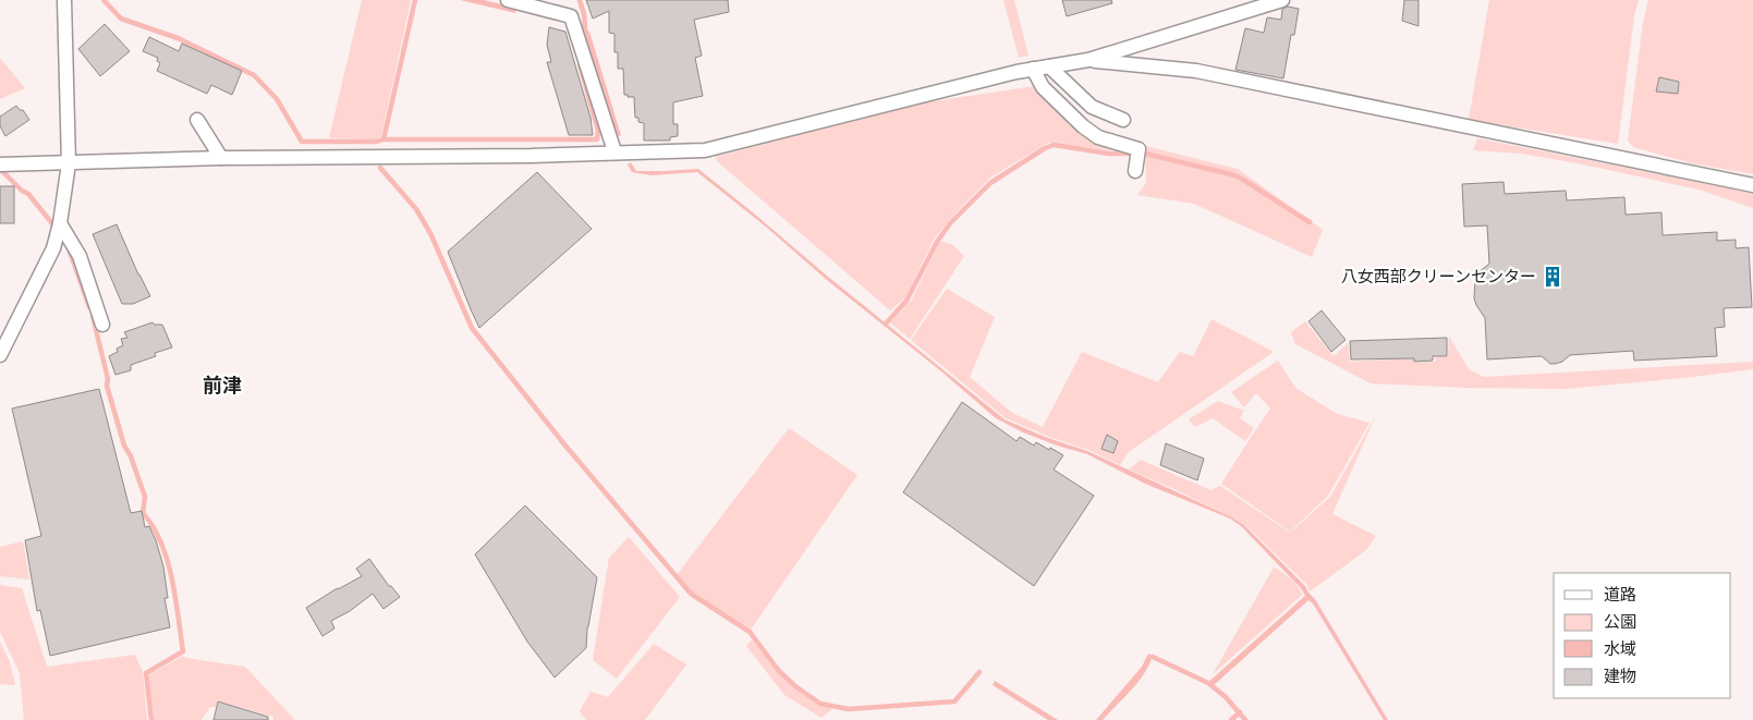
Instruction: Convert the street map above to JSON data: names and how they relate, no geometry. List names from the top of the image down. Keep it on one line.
{"districts":["前津"],"places":{"building":["八女西部クリーンセンター"]},"legend":["道路","公園","水域","建物"]}
